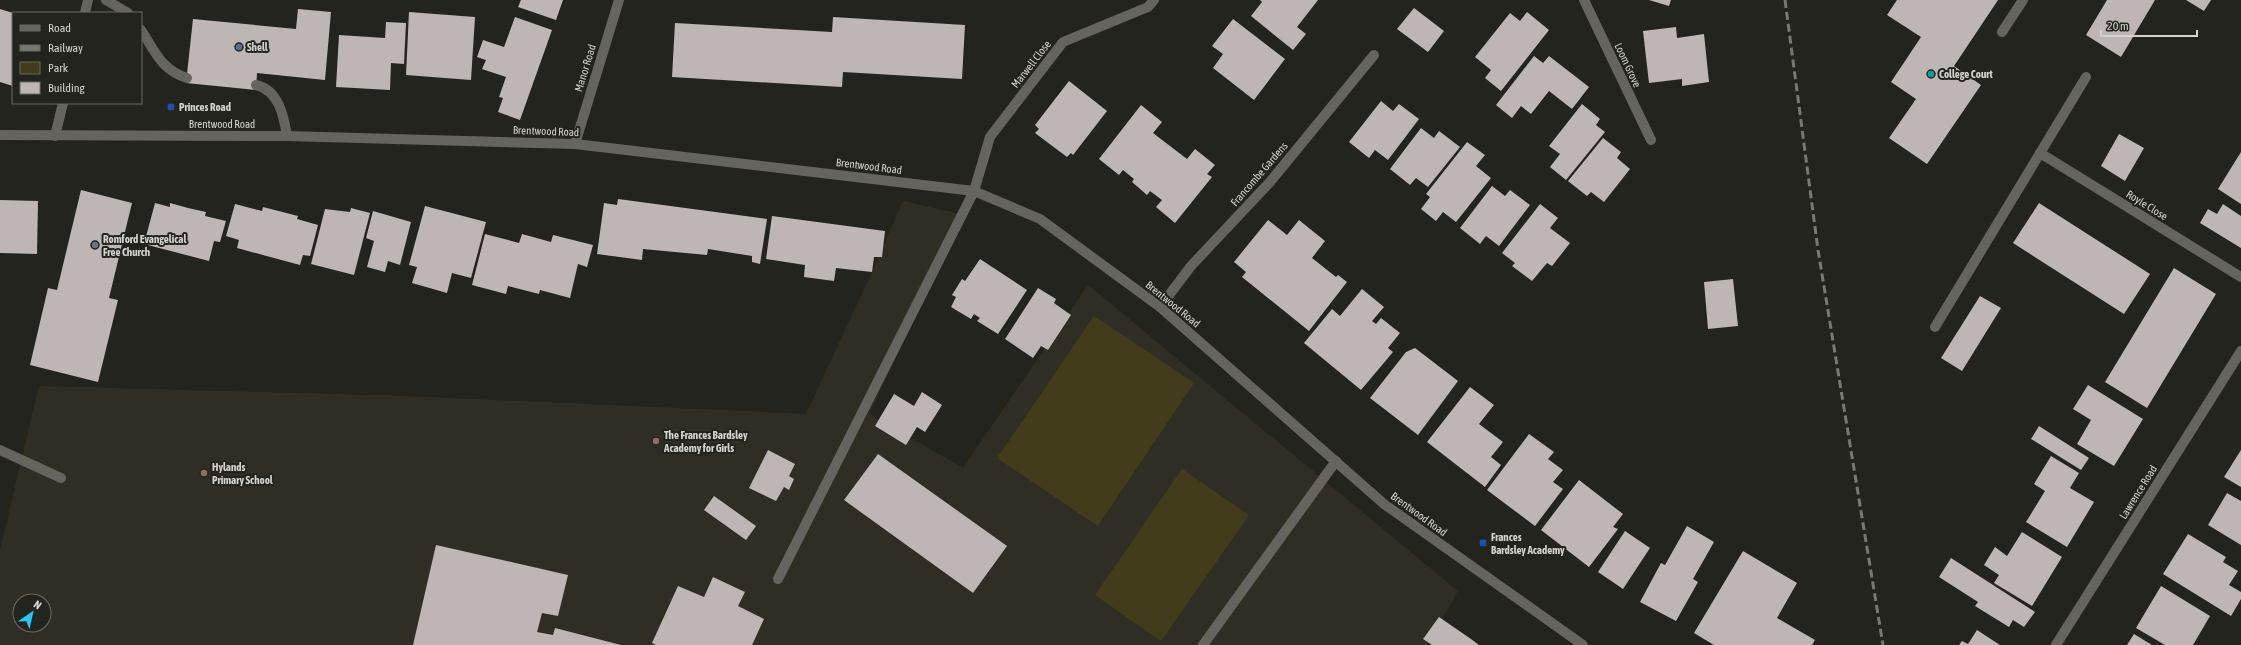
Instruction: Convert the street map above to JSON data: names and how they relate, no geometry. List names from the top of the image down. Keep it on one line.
{"streets":{"street":["Marwell Close","Loom Grove","Manor Road","Brentwood Road","Francombe Gardens","Royle Close","Lawrence Road"]},"crossings":[["Marwell Close","Brentwood Road"],["Manor Road","Brentwood Road"],["Brentwood Road","Francombe Gardens"]],"places":{"other":["Shell","College Court","Romford Evangelical Free Church","The Frances Bardsley Academy for Girls","Hylands Primary School"],"transit":["Princes Road","Frances Bardsley Academy"]},"legend":["Road","Railway","Park","Building"],"scale_bar":"20 m","north":"top right"}
